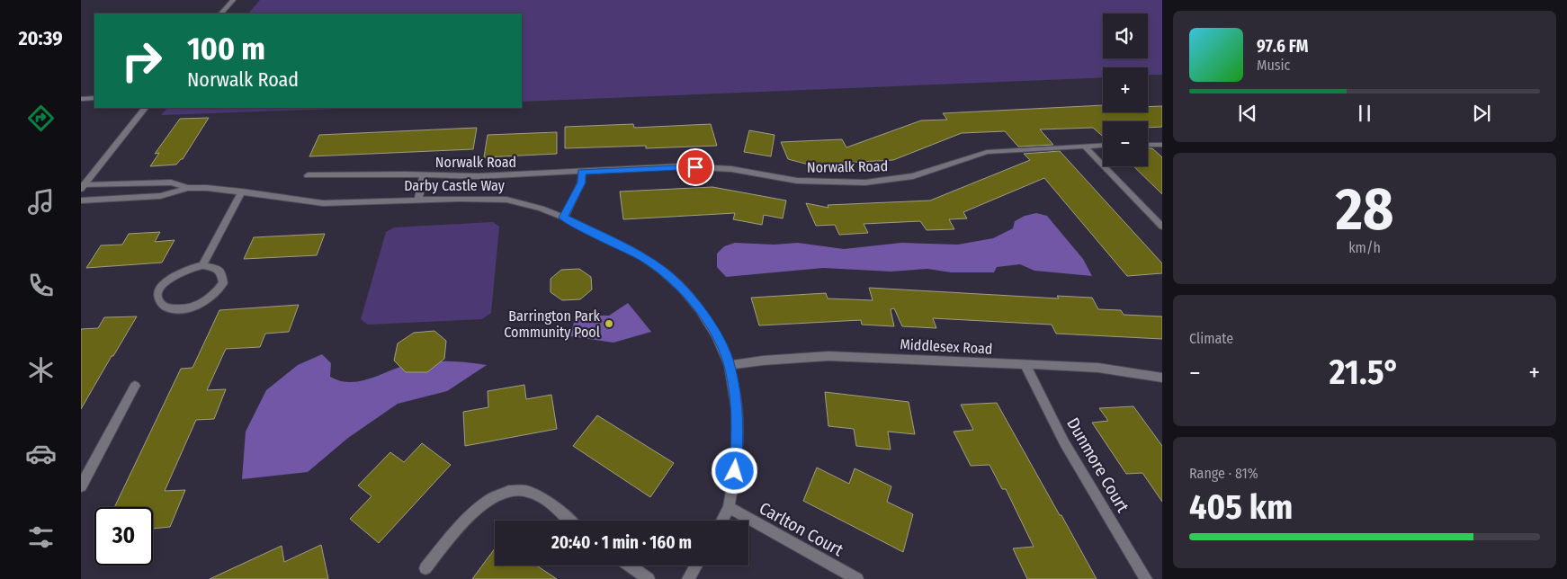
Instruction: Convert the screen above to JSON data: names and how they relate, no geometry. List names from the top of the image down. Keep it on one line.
{"streets":{"street":["Norwalk Road","Darby Castle Way","Middlesex Road","Dunmore Court","Carlton Court"]},"crossings":[["Norwalk Road","Darby Castle Way"],["Darby Castle Way","Middlesex Road"],["Darby Castle Way","Carlton Court"],["Middlesex Road","Dunmore Court"]],"places":["Barrington Park Community Pool"],"page":{"tabs":"20:39","map_buttons":["+","−"],"turn":["100 m","Norwalk Road"],"song":["97.6 FM","Music"],"tile":[["28","km/h"],"Climate",["Range · 81%","405 km"]],"heat":["−","21.5°","+"],"limit":"30","trip":"20:40 · 1 min · 160 m"}}
